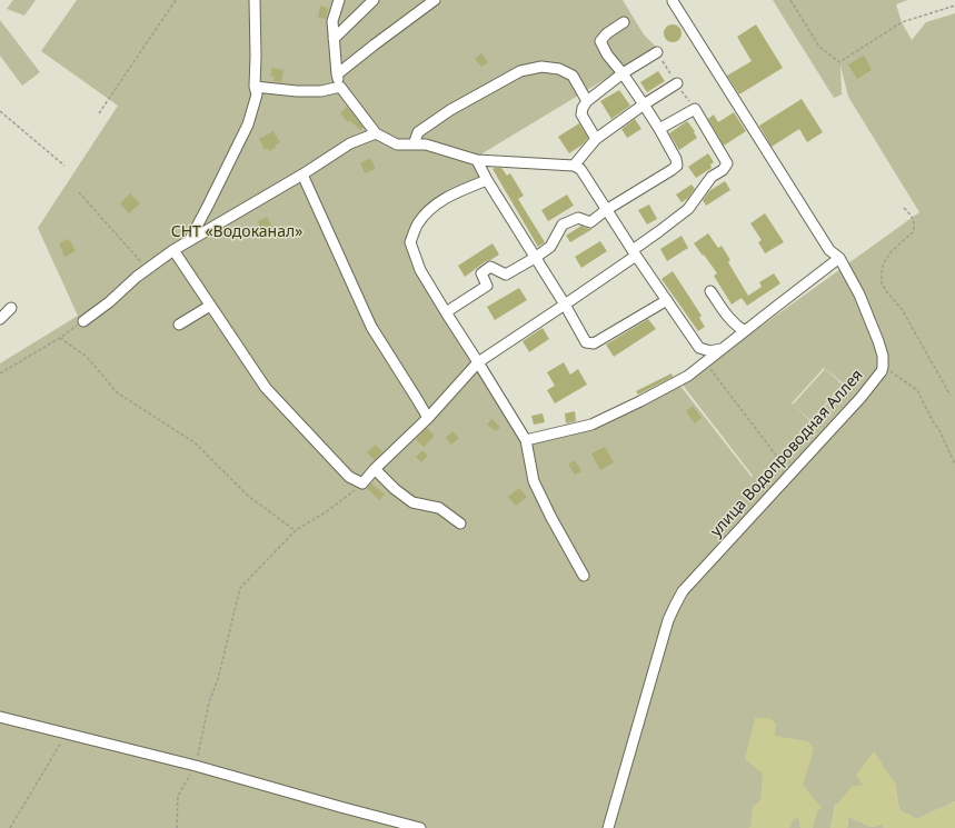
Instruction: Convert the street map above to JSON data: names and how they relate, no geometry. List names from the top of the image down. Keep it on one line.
{"streets":{"street":["улица Водопроводная Аллея"]},"parks":["СНТ «Водоканал»"]}
